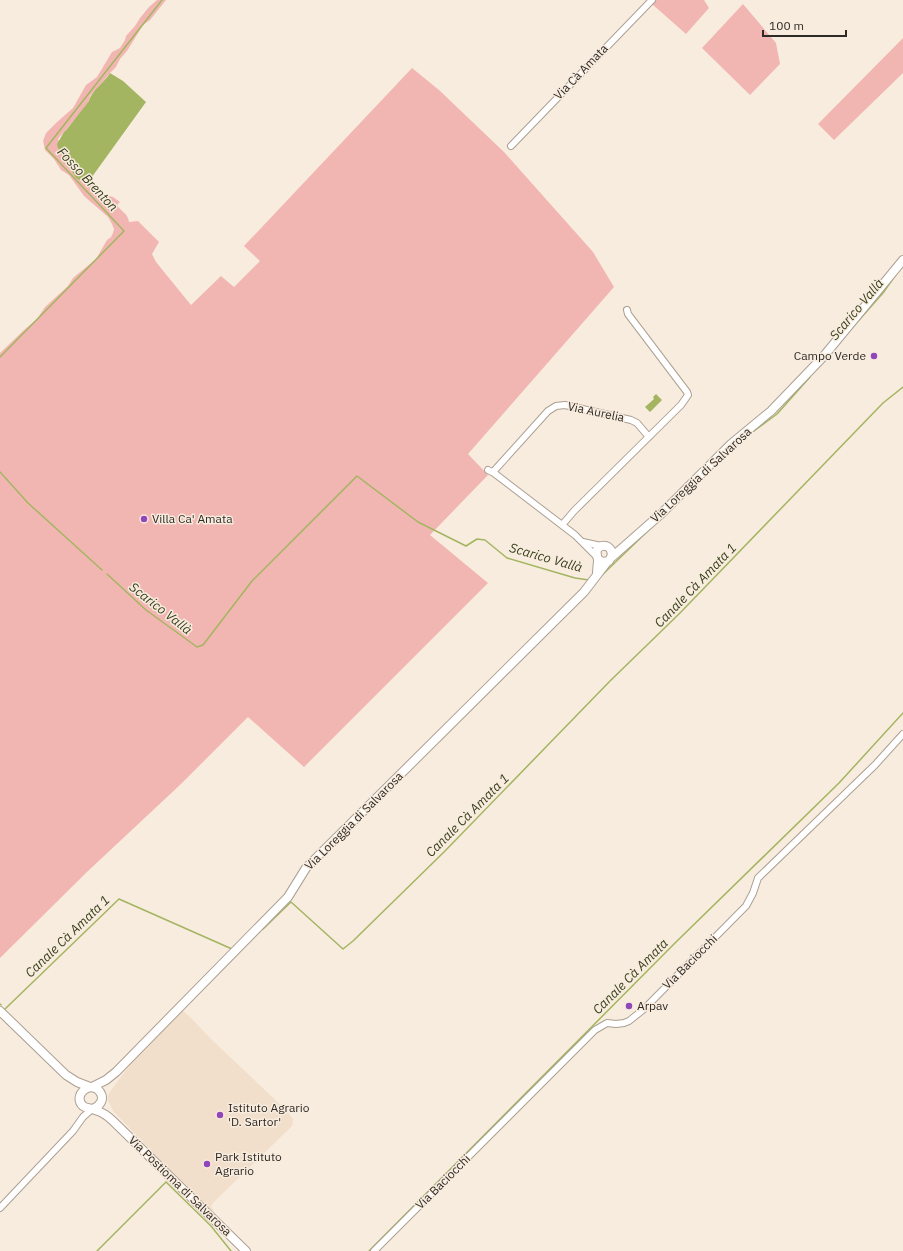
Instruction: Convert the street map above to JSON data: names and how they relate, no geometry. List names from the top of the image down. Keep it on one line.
{"streets":{"street":["Via Cà Amata","Via Aurelia","Via Loreggia di Salvarosa","Via Baciocchi","Via Postioma di Salvarosa"]},"crossings":[["Via Loreggia di Salvarosa","Via Postioma di Salvarosa"]],"water":["Fosso Brenton","Scarico Vallà","Canale Cà Amata 1","Canale Cà Amata"],"places":["Campo Verde","Villa Ca' Amata","Arpav","Istituto Agrario 'D. Sartor'","Park Istituto Agrario"],"scale_bar":"100 m"}
